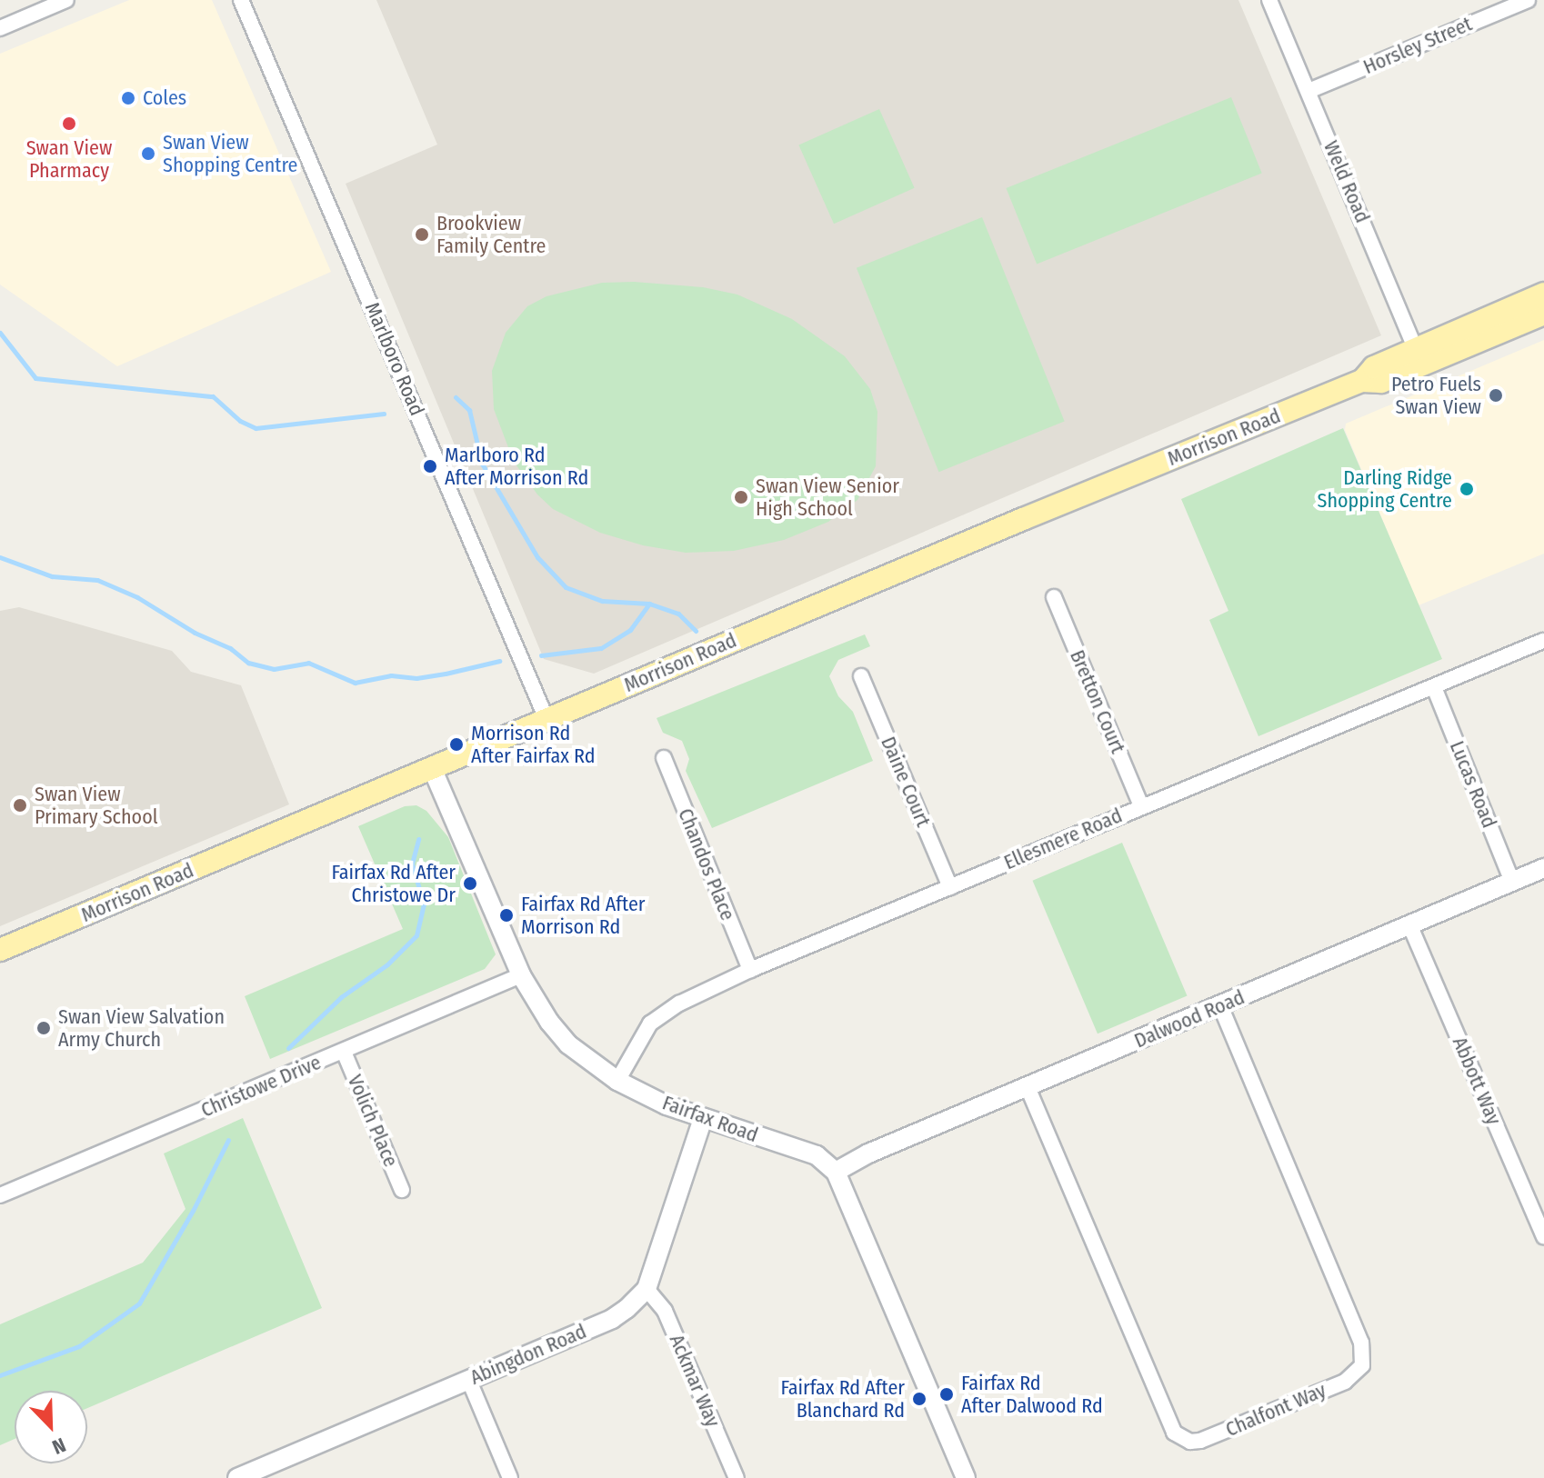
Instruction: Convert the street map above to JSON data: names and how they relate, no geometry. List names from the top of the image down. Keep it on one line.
{"streets":{"main road":["Morrison Road"],"street":["Horsley Street","Weld Road","Marlboro Road","Bretton Court","Daine Court","Lucas Road","Ellesmere Road","Chandos Place","Dalwood Road","Abbott Way","Christowe Drive","Fairfax Road","Volich Place","Abingdon Road","Ackmar Way","Chalfont Way"]},"crossings":[["Horsley Street","Weld Road"],["Weld Road","Morrison Road"],["Marlboro Road","Morrison Road"],["Morrison Road","Fairfax Road"],["Bretton Court","Ellesmere Road"],["Daine Court","Ellesmere Road"],["Lucas Road","Ellesmere Road"],["Lucas Road","Dalwood Road"],["Ellesmere Road","Chandos Place"],["Ellesmere Road","Fairfax Road"],["Dalwood Road","Abbott Way"],["Dalwood Road","Fairfax Road"],["Dalwood Road","Chalfont Way"],["Christowe Drive","Fairfax Road"],["Christowe Drive","Volich Place"],["Abingdon Road","Ackmar Way"]],"places":["Coles","Swan View Pharmacy","Swan View Shopping Centre","Brookview Family Centre","Petro Fuels Swan View","Marlboro Rd After Morrison Rd","Darling Ridge Shopping Centre","Swan View Senior High School","Morrison Rd After Fairfax Rd","Swan View Primary School","Fairfax Rd After Christowe Dr","Fairfax Rd After Morrison Rd","Swan View Salvation Army Church","Fairfax Rd After Dalwood Rd","Fairfax Rd After Blanchard Rd"],"north":"bottom right"}
